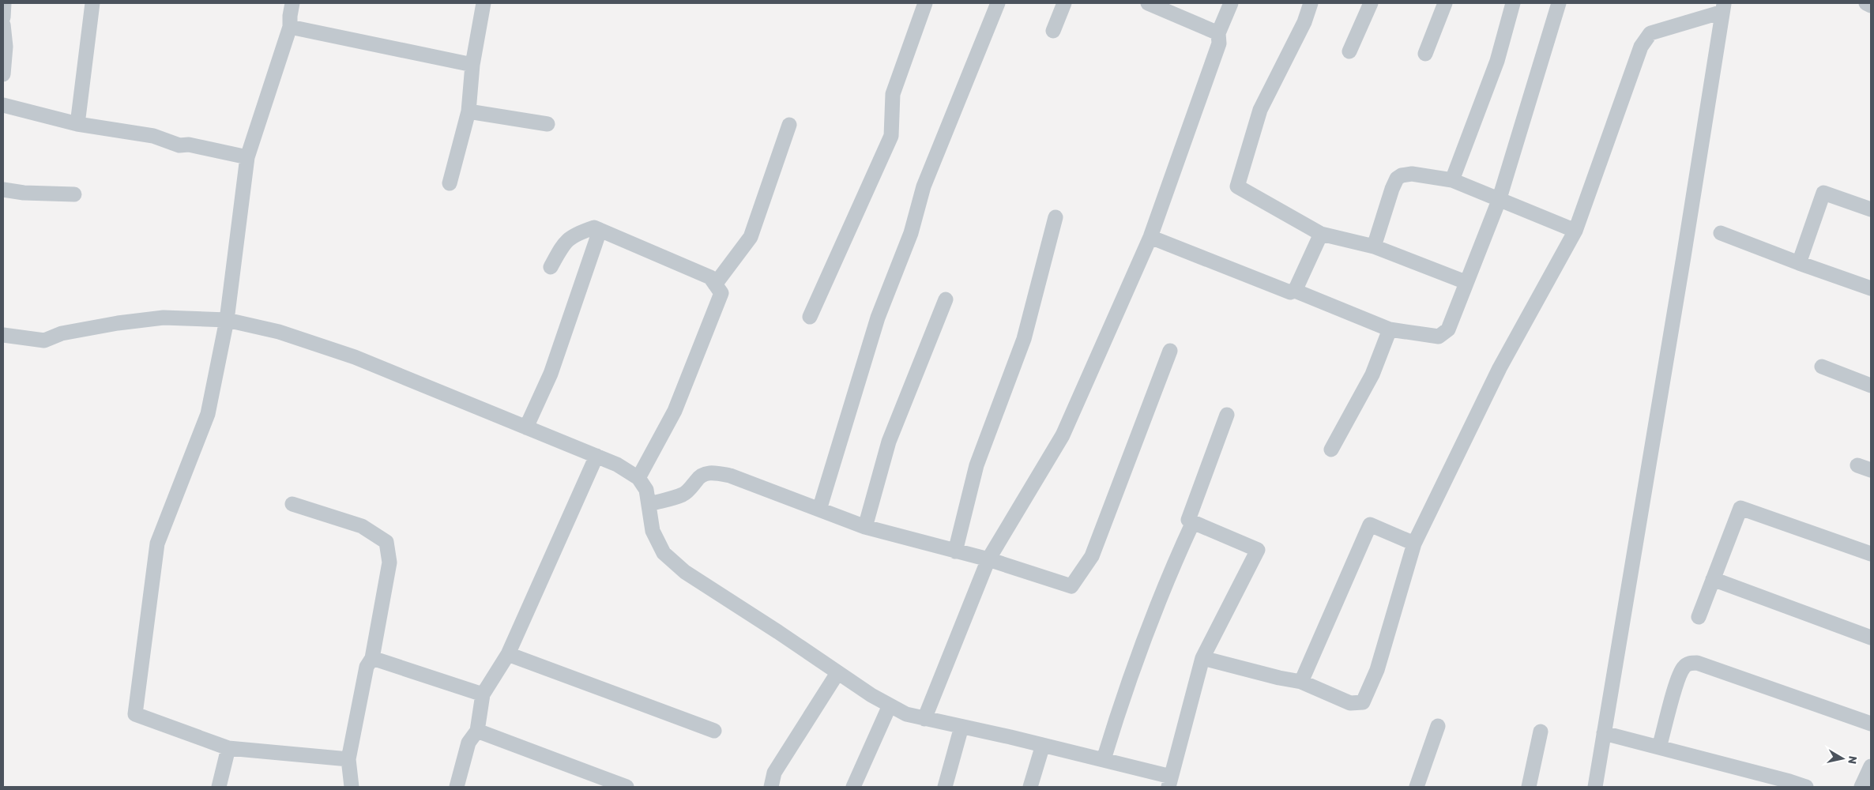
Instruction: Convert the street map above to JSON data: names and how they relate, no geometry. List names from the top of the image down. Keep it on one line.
{"north":"right"}
